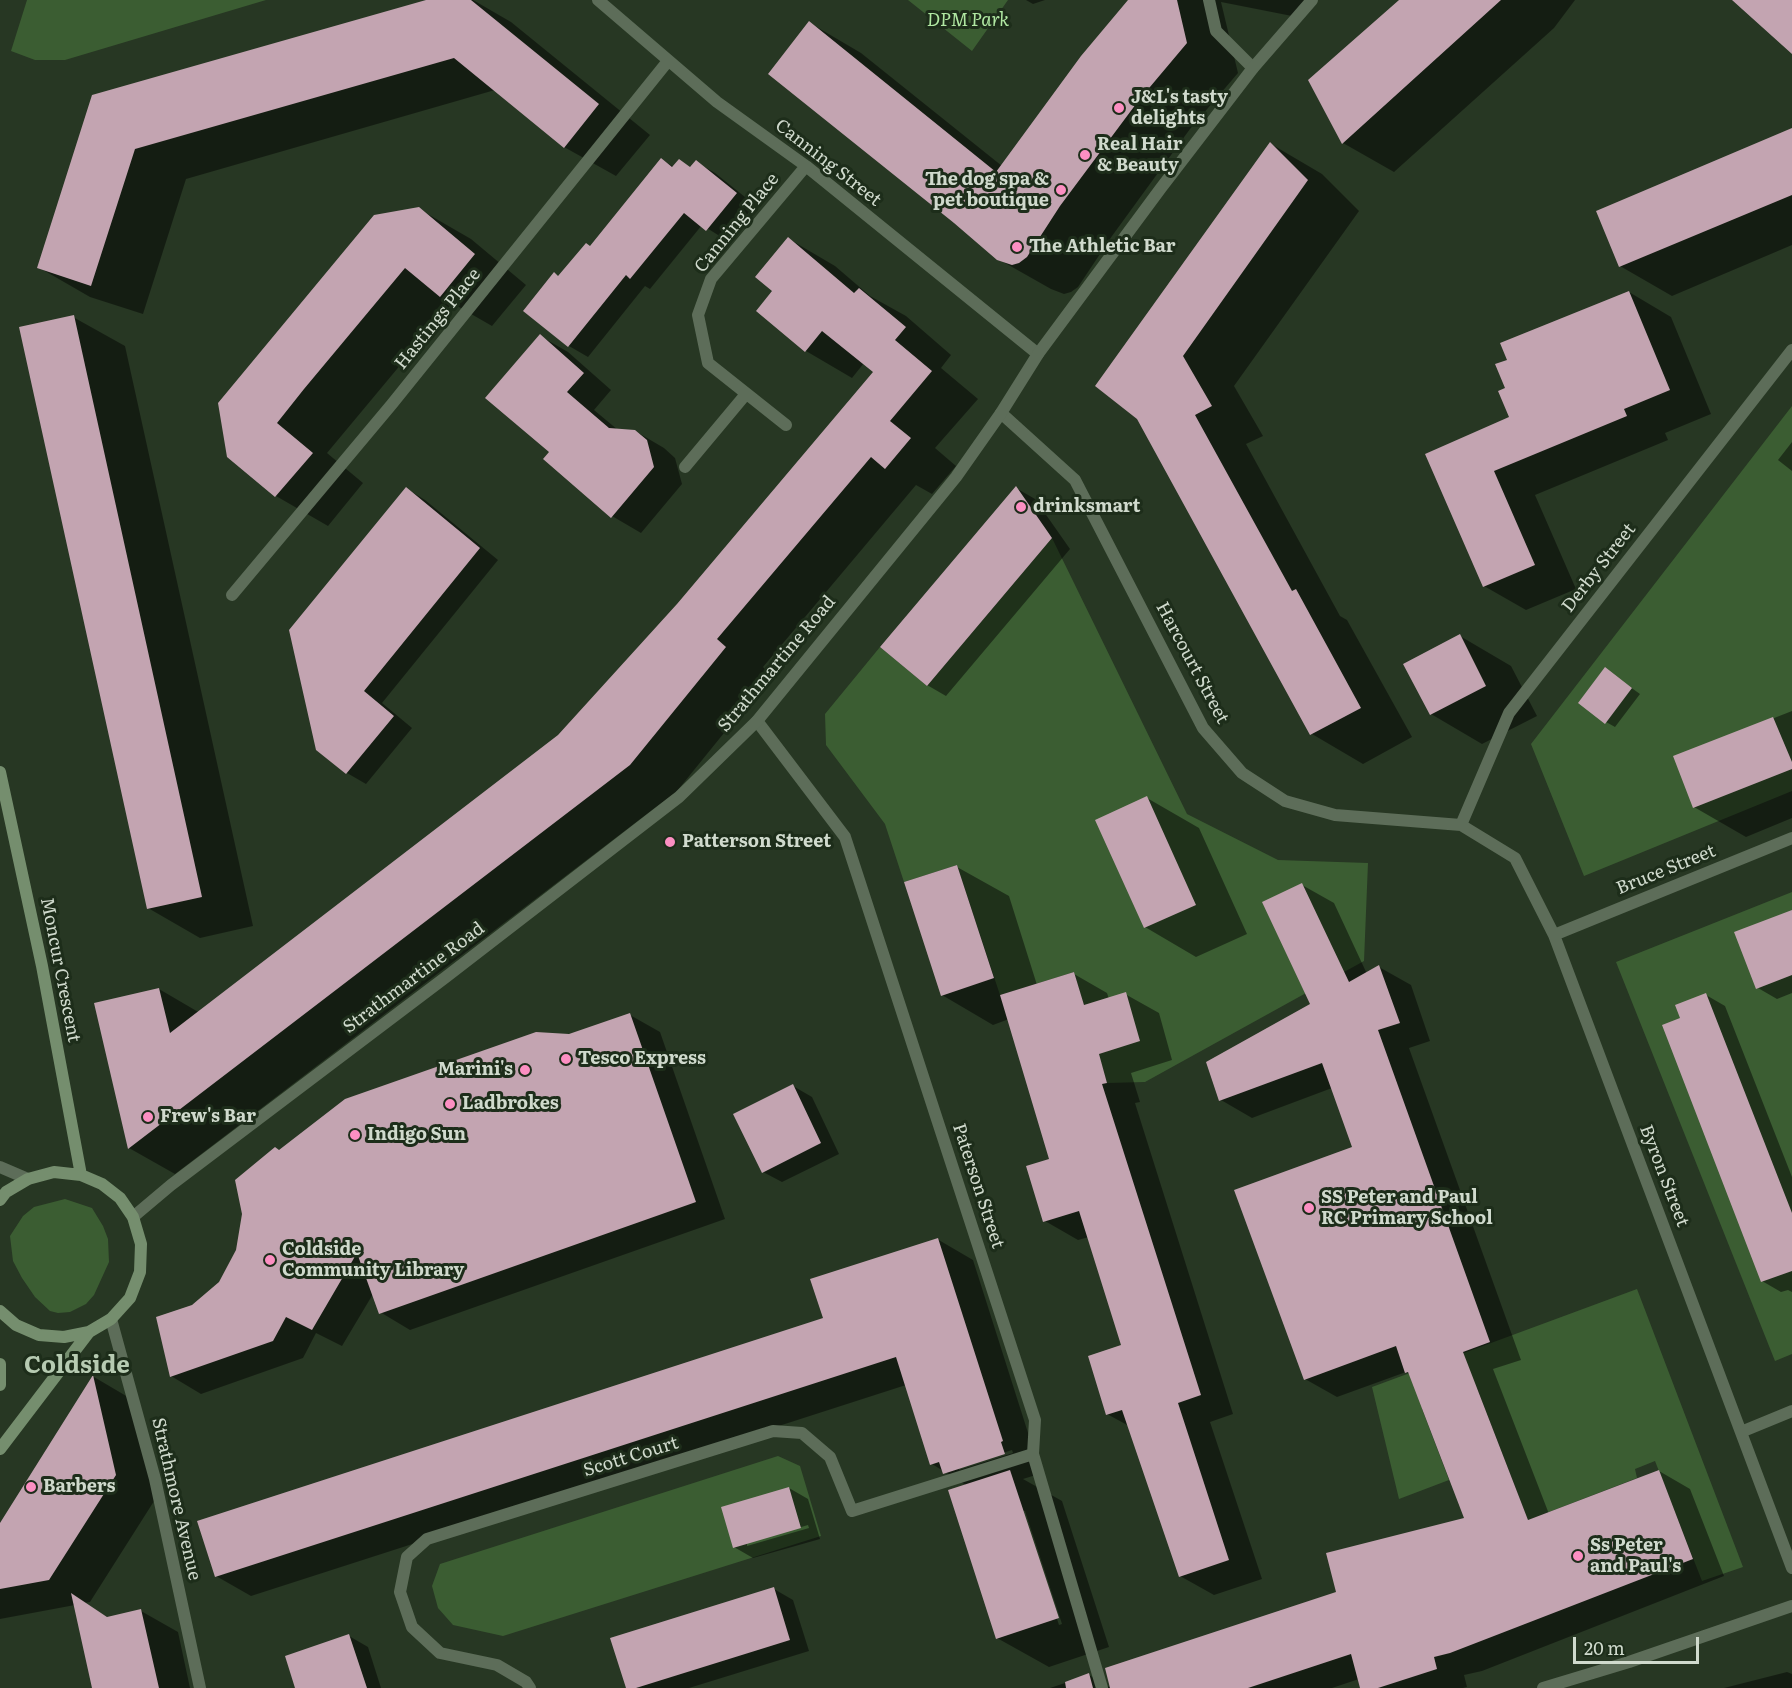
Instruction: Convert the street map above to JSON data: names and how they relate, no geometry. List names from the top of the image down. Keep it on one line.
{"streets":{"main road":["Moncur Crescent"],"street":["Canning Street","Canning Place","Hastings Place","Derby Street","Harcourt Street","Strathmartine Road","Bruce Street","Byron Street","Paterson Street","Scott Court","Strathmore Avenue"]},"crossings":[["Canning Street","Canning Place"],["Canning Street","Hastings Place"],["Canning Street","Strathmartine Road"],["Derby Street","Harcourt Street"],["Derby Street","Byron Street"],["Harcourt Street","Strathmartine Road"],["Harcourt Street","Byron Street"],["Strathmartine Road","Paterson Street"],["Bruce Street","Byron Street"],["Paterson Street","Scott Court"]],"districts":["Coldside"],"parks":["DPM Park"],"places":["J&L's tasty delights","Real Hair & Beauty","The dog spa & pet boutique","The Athletic Bar","drinksmart","Patterson Street","Tesco Express","Marini's","Ladbrokes","Frew's Bar","Indigo Sun","SS Peter and Paul RC Primary School","Coldside Community Library","Barbers","Ss Peter and Paul's"],"scale_bar":"20 m"}
